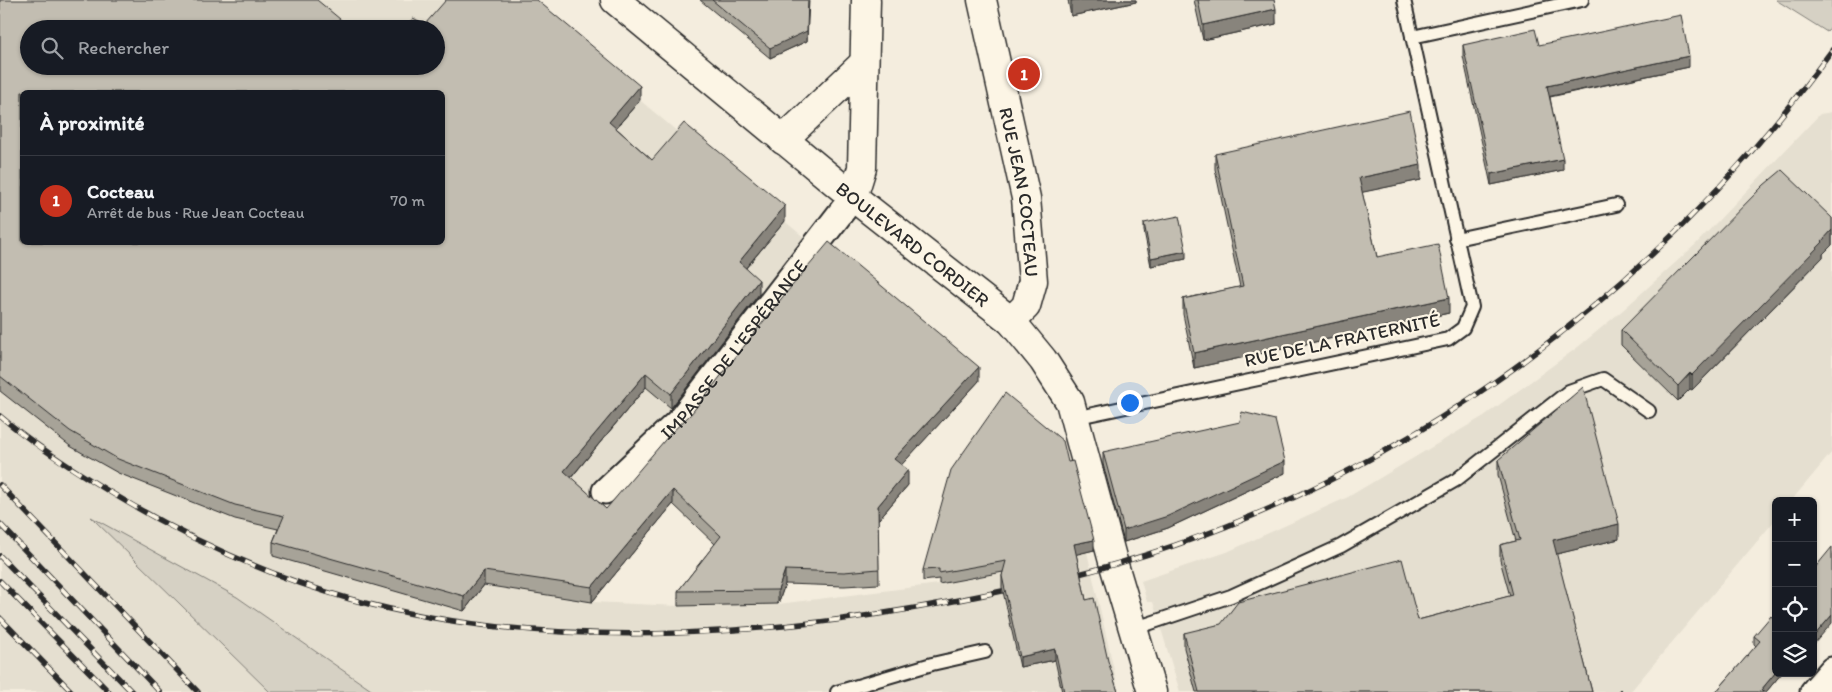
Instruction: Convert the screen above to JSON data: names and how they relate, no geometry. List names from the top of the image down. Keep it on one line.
{"streets":{"main road":["RUE JEAN COCTEAU","BOULEVARD CORDIER"],"street":["IMPASSE DE L'ESPÉRANCE"],"lane":["RUE DE LA FRATERNITÉ"]},"crossings":[["RUE JEAN COCTEAU","BOULEVARD CORDIER"],["BOULEVARD CORDIER","RUE DE LA FRATERNITÉ"],["BOULEVARD CORDIER","IMPASSE DE L'ESPÉRANCE"]],"page":{"search":"Rechercher","pins":"1","heading":"À proximité","list":[{"mark":"1","name":"Cocteau","note":"Arrêt de bus · Rue Jean Cocteau","value":"70 m"}],"map_buttons":["+","−"]}}
